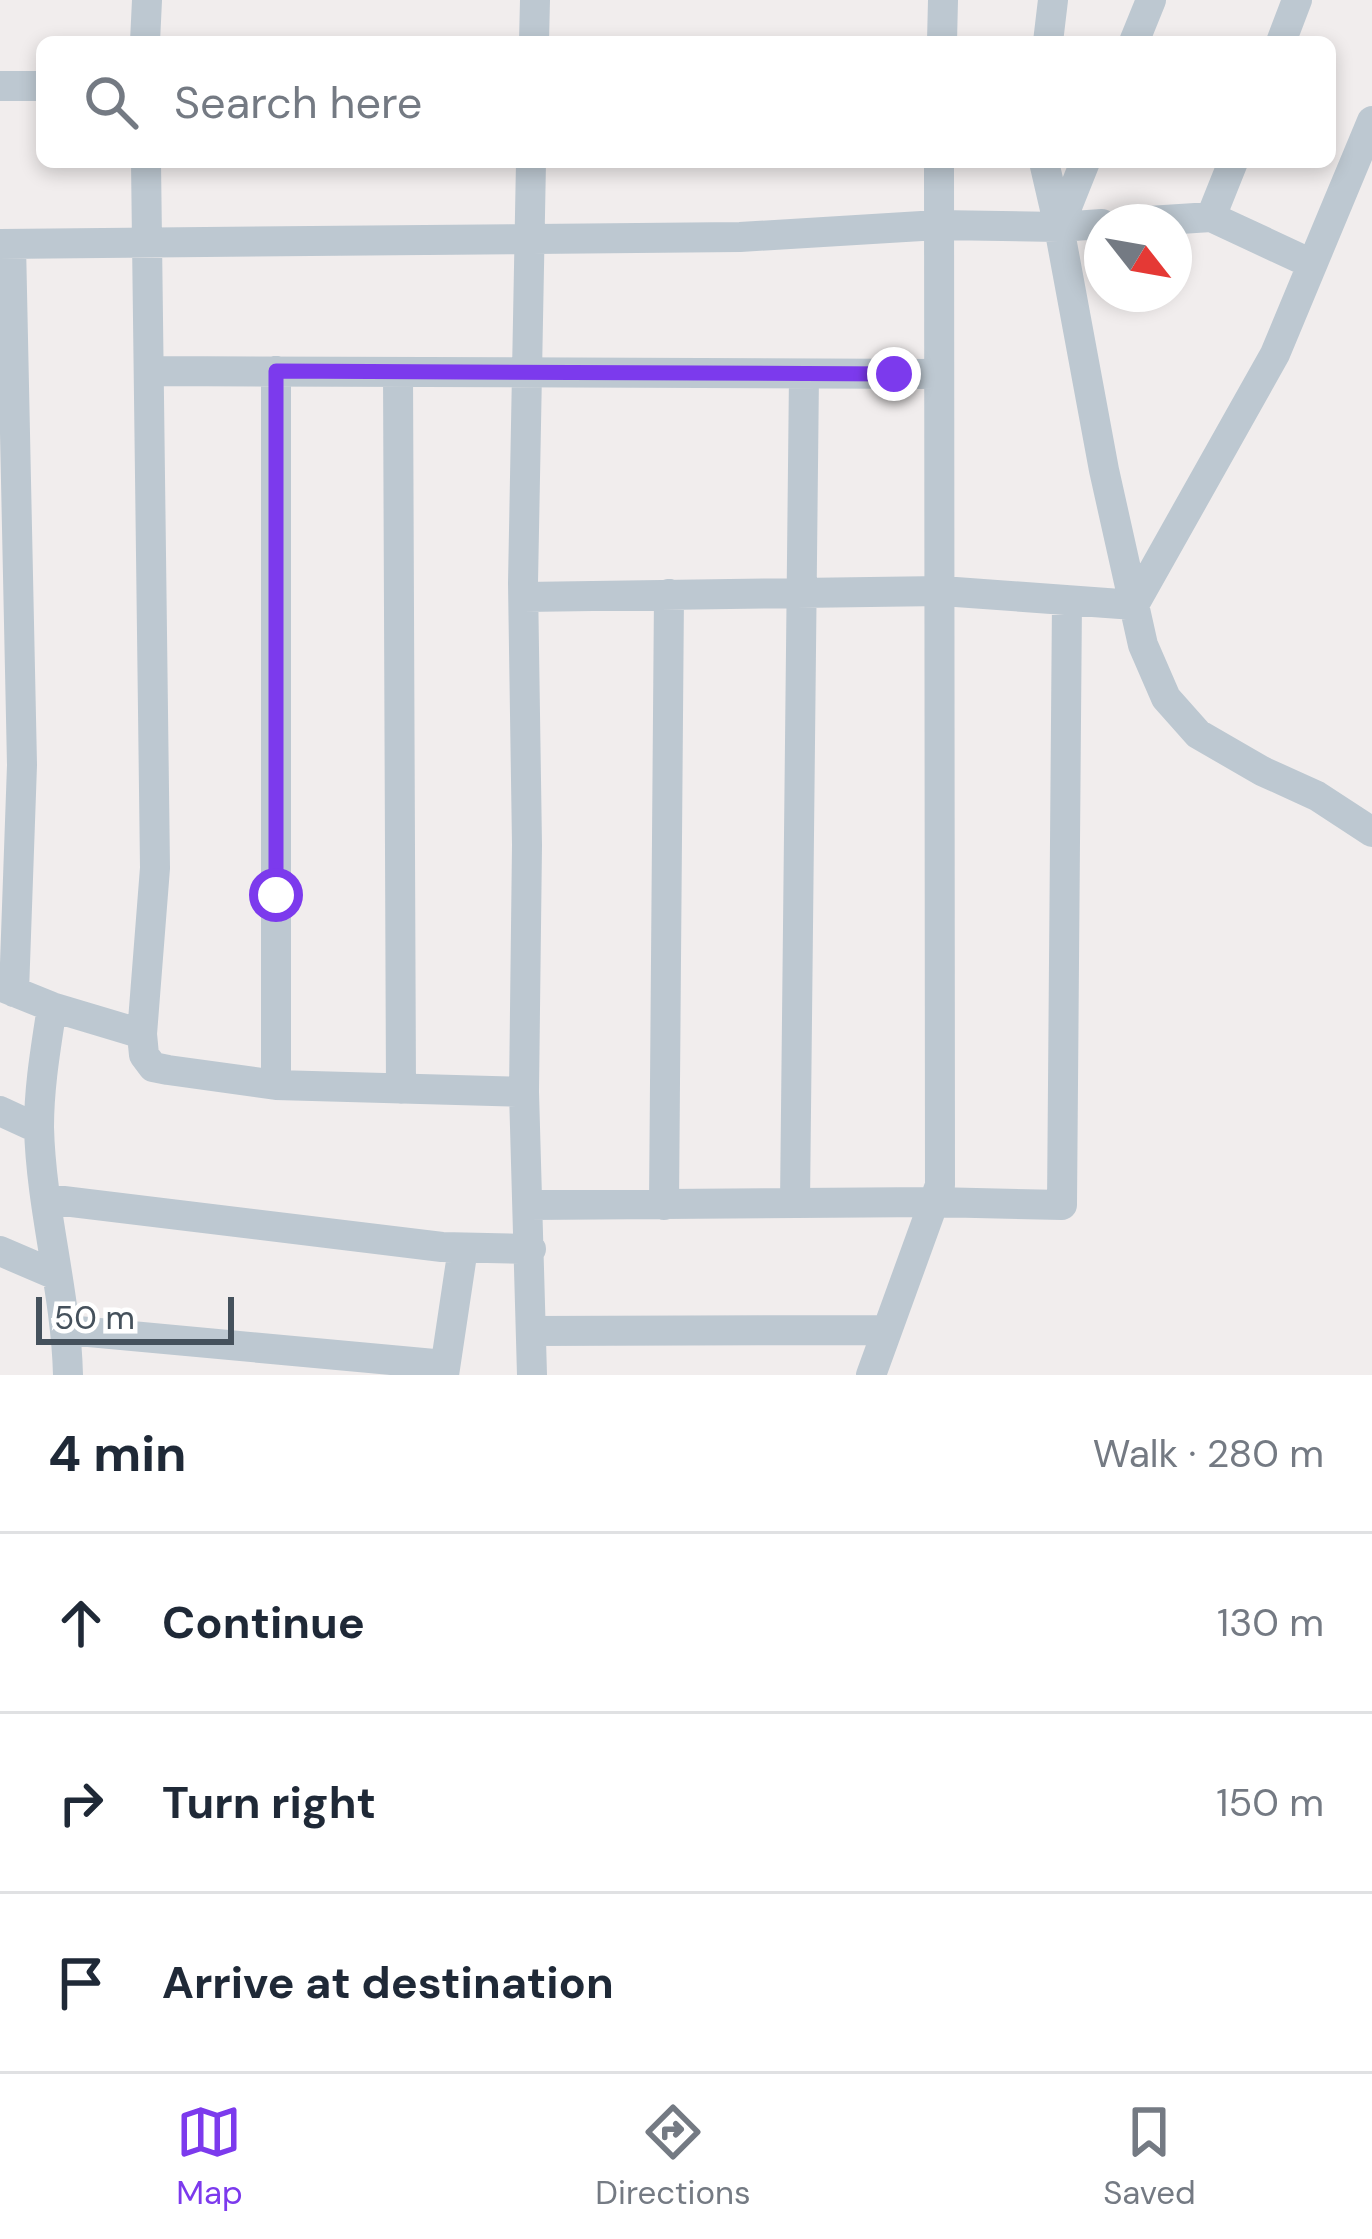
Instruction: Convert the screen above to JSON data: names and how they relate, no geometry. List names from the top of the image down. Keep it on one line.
{"scale_bar":"50 m","north":"bottom right","page":{"search":"Search here","scale":"50 m","heading":["4 min","Walk · 280 m"],"list":[["Continue","130 m"],["Turn right","150 m"],"Arrive at destination"],"nav":["Map","Directions","Saved"]}}
